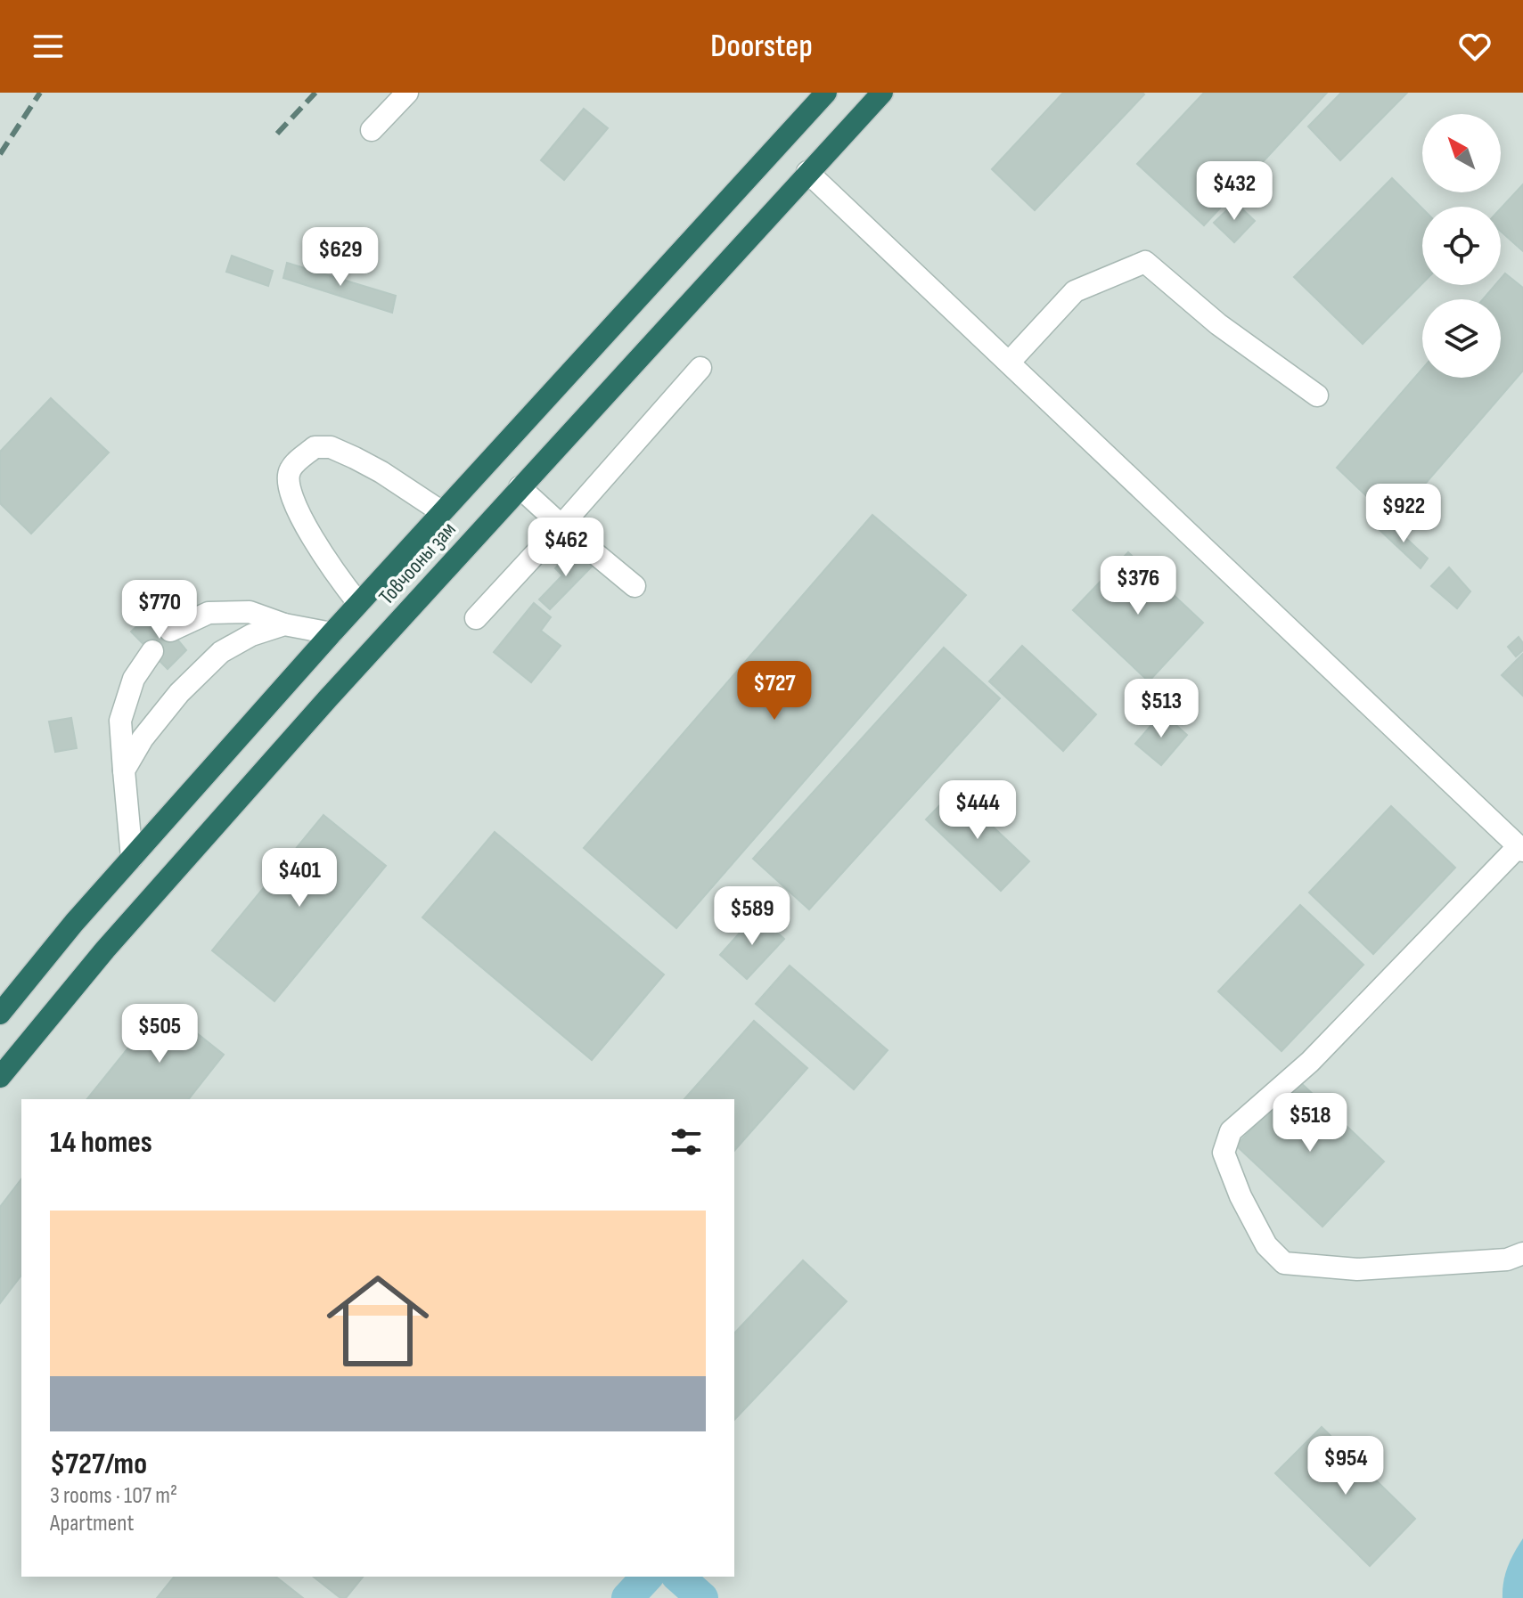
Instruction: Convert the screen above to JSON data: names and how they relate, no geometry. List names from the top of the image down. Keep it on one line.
{"streets":{"highway":["Товчооны зам"]},"north":"top left","page":{"header":"Doorstep","price":["$432","$629","$922","$462","$376","$770","$727","$513","$444","$401","$589","$505","$518","$954"],"heading":"14 homes","list":[{"name":"$727/mo","note":"3 rooms · 107 m² · Apartment"}]}}
